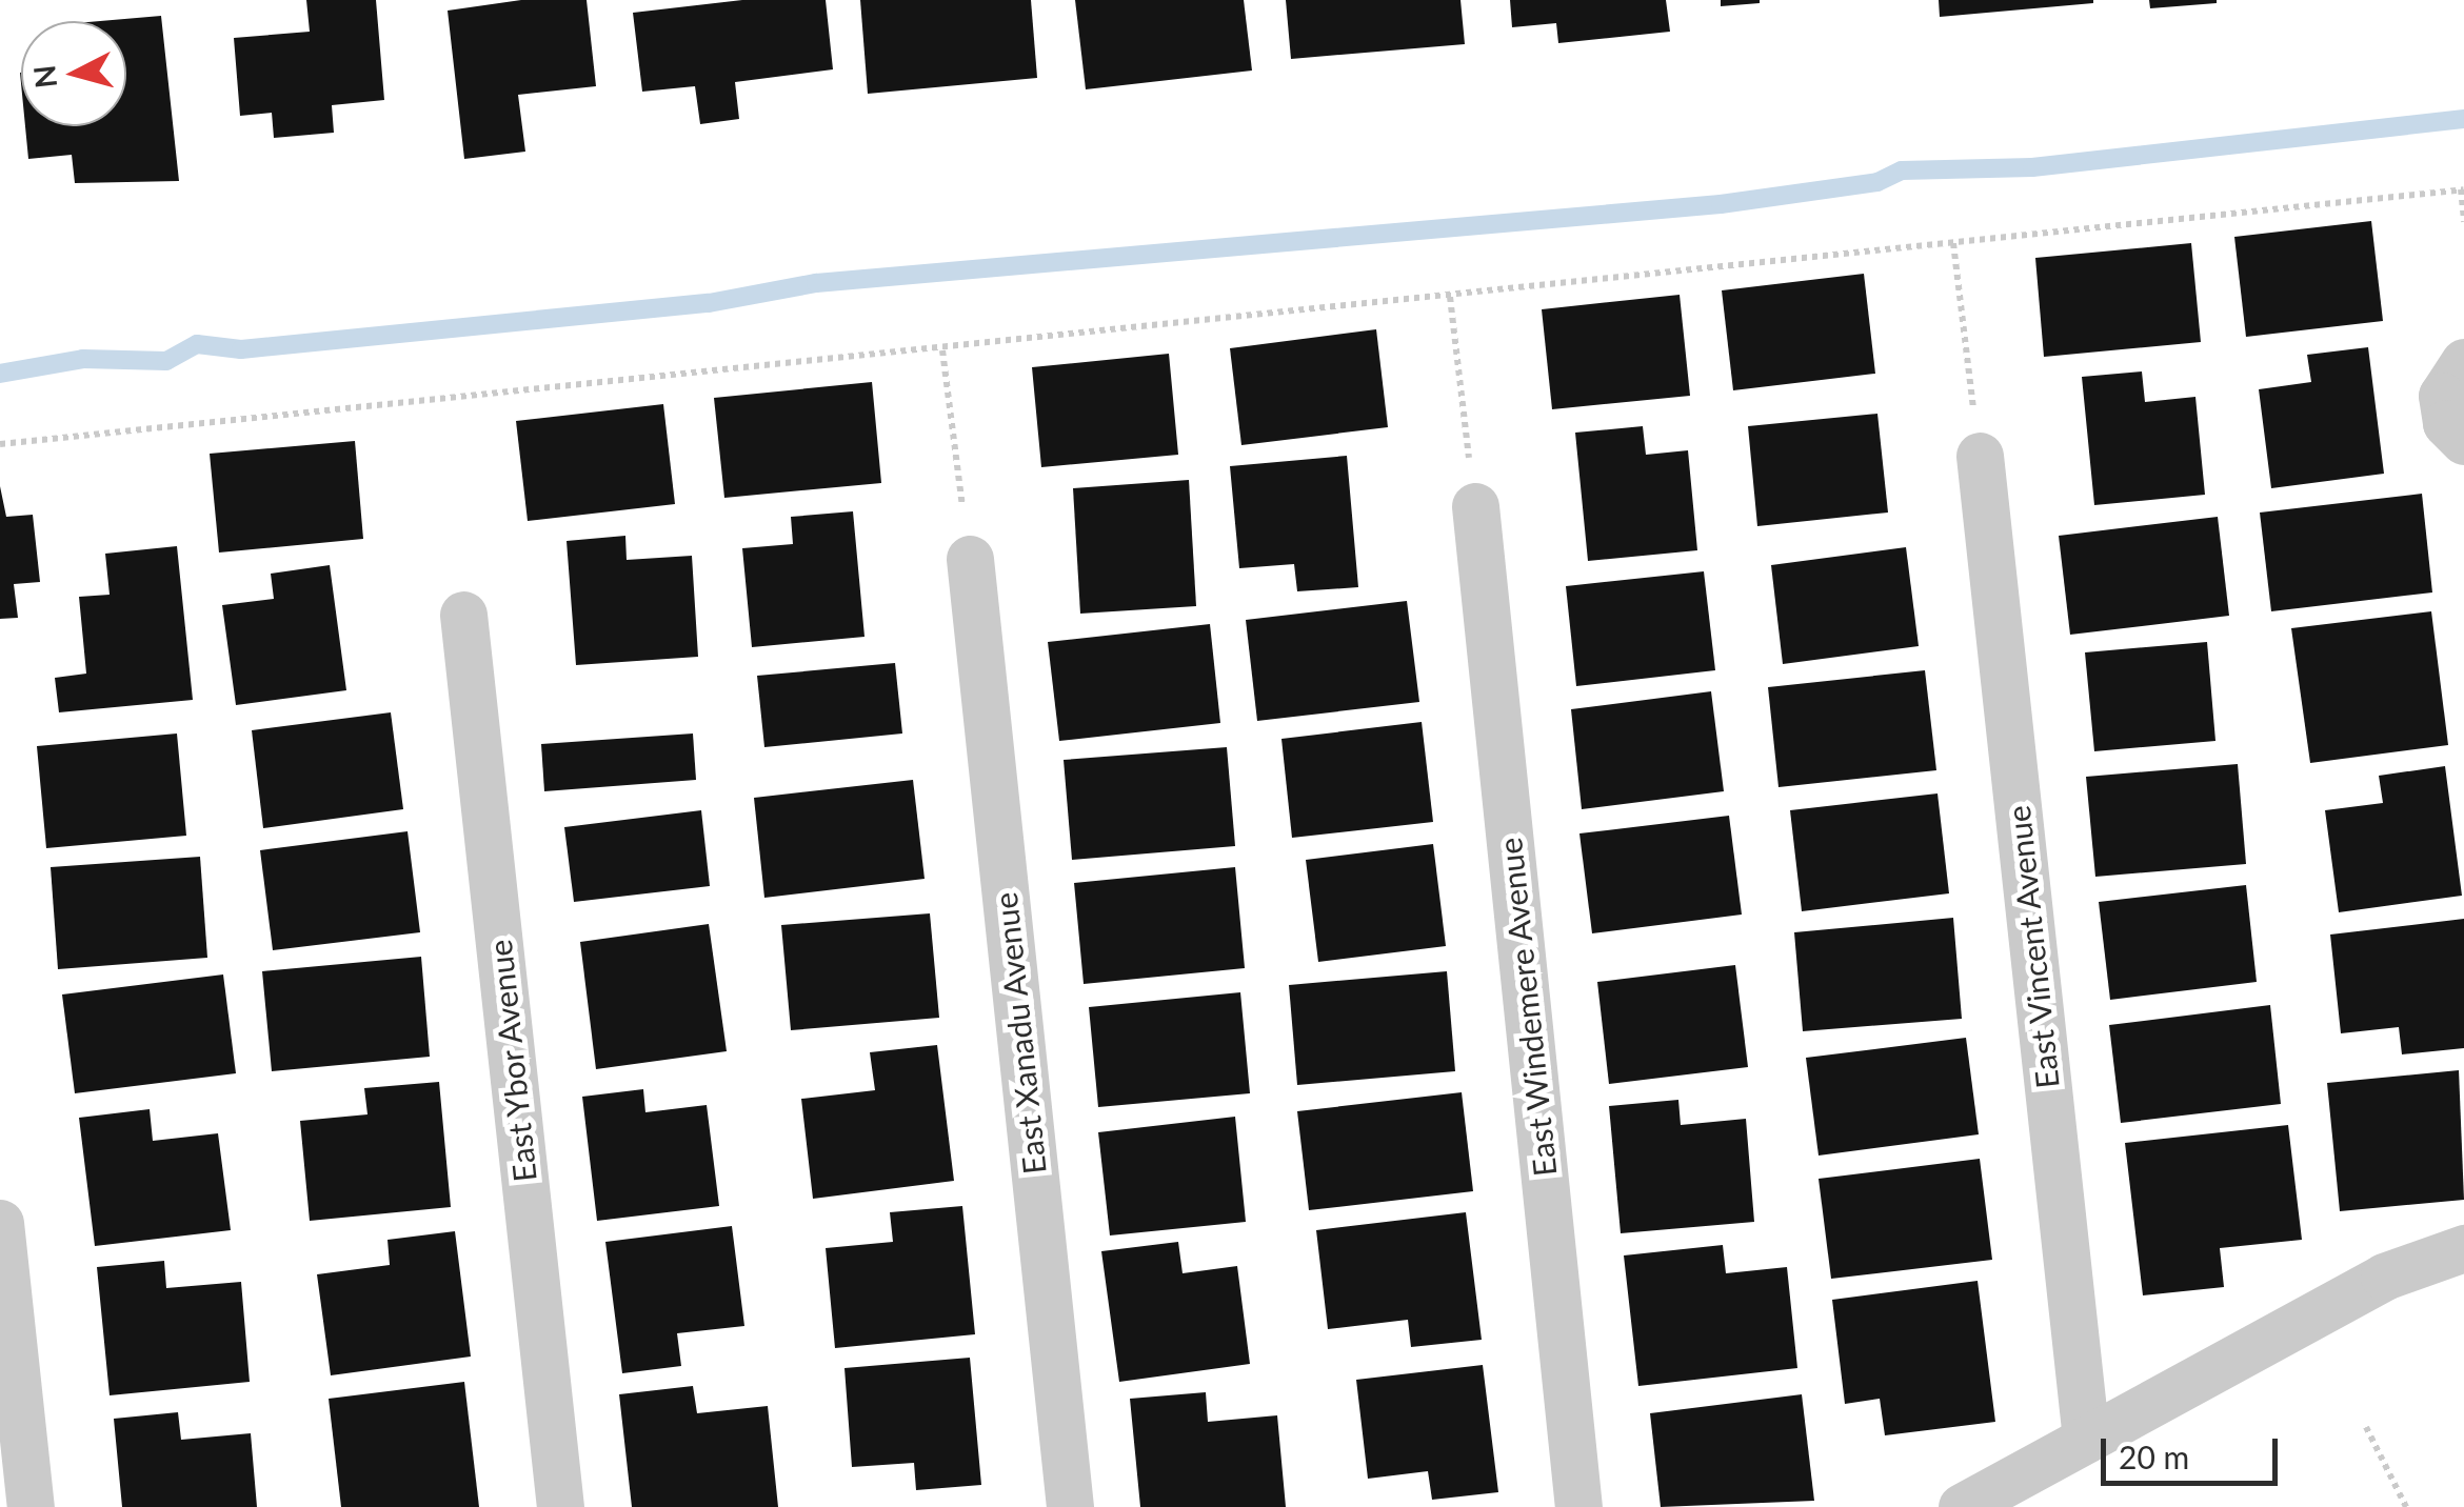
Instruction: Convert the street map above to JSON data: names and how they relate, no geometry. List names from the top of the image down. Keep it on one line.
{"streets":{"street":["East Vincent Avenue","East Windemere Avenue","East Xanadu Avenue","East Ybor Avenue"]},"scale_bar":"20 m","north":"left"}
